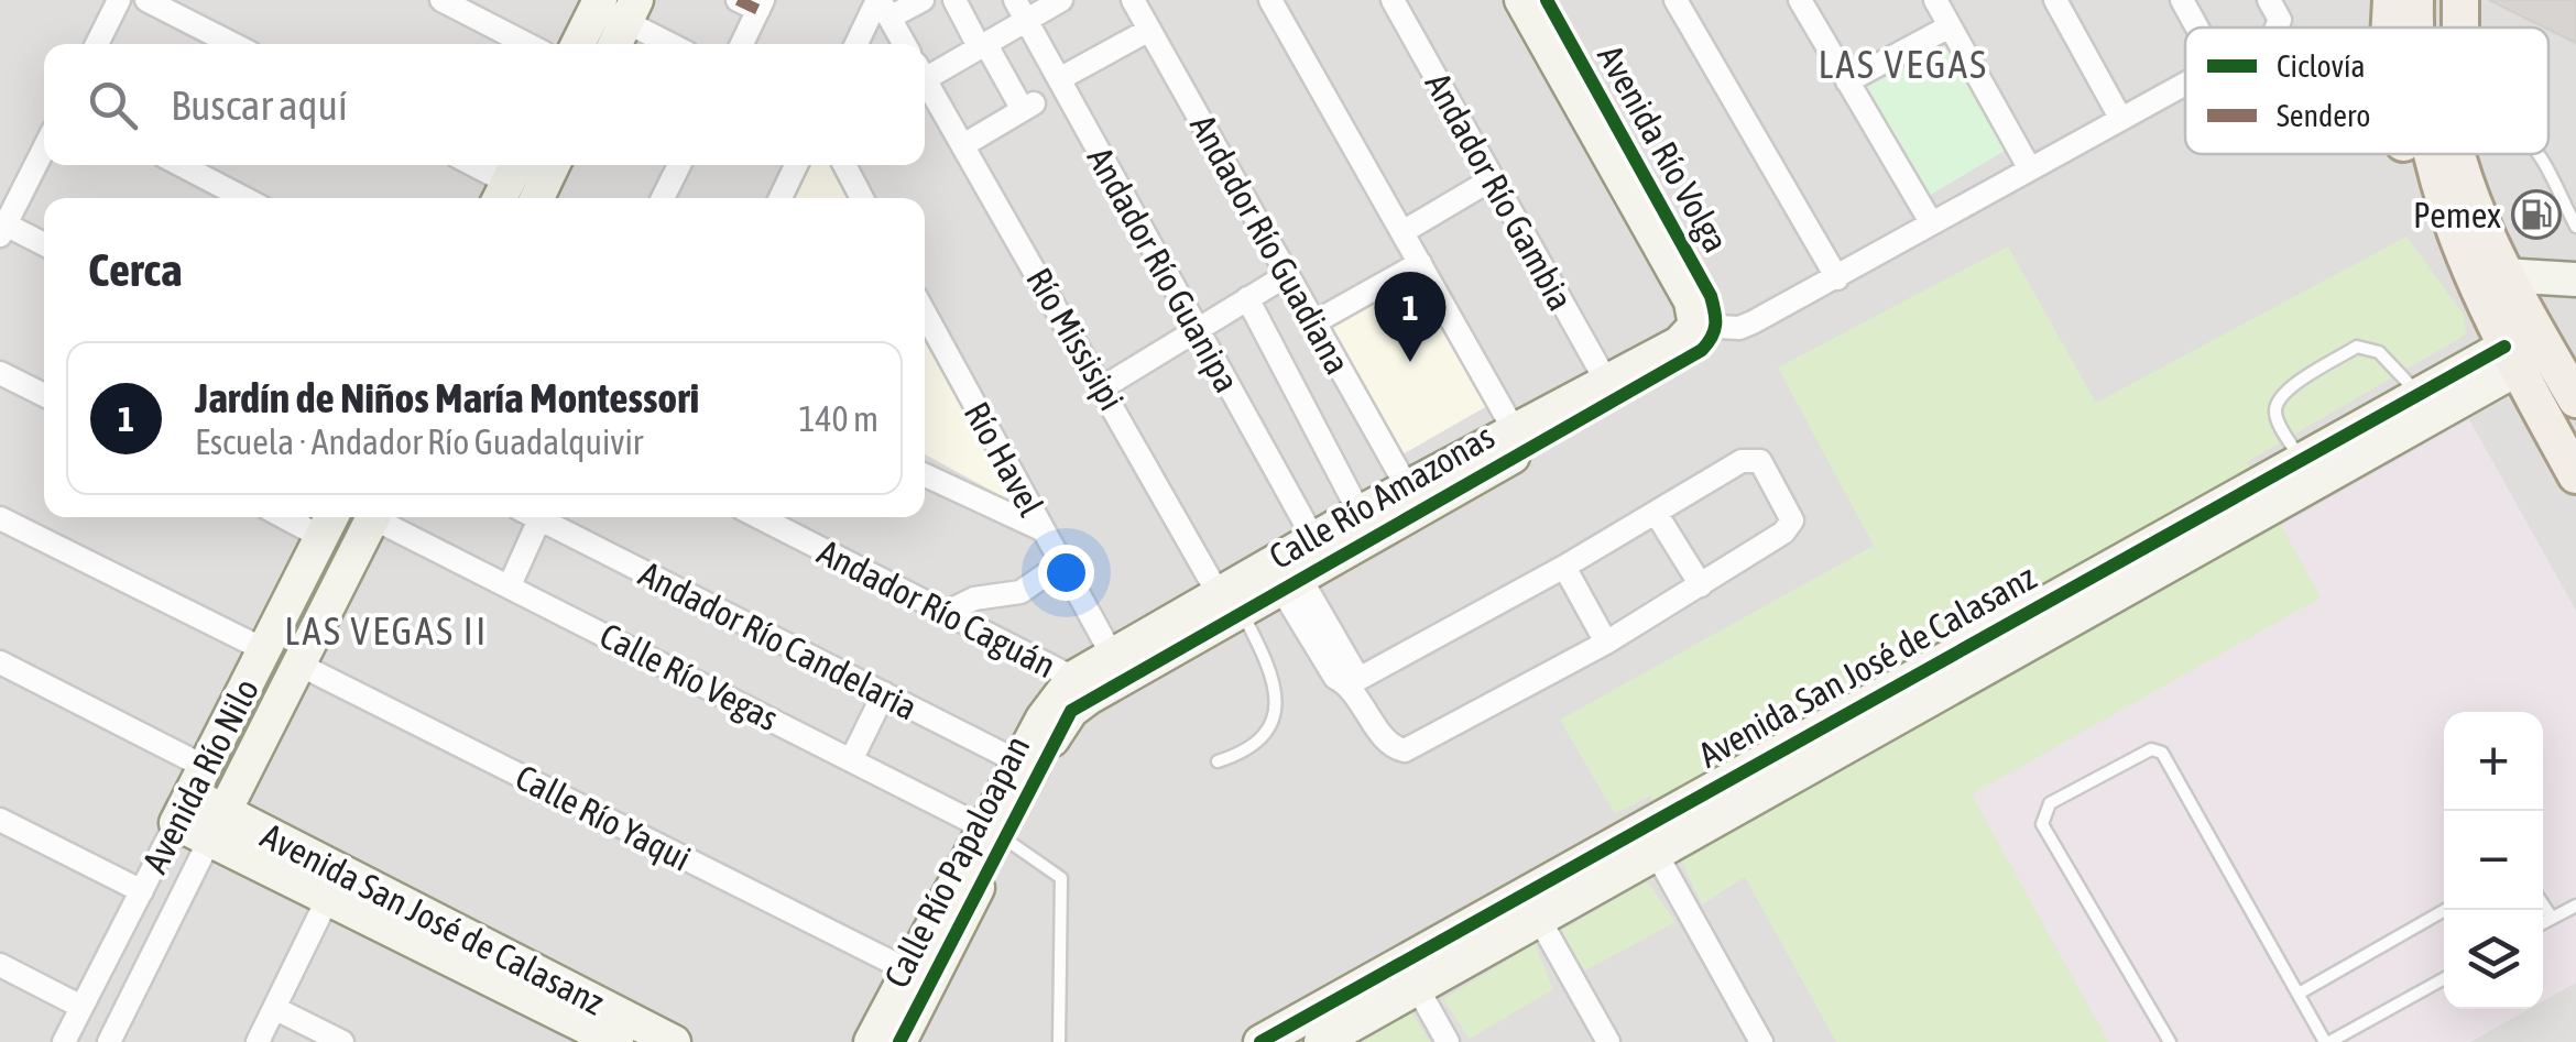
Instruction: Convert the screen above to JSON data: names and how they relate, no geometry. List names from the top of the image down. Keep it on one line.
{"streets":{"street":["Avenida Río Volga","Andador Río Gambia","Andador Río Guadiana","Andador Río Guanipa","Río Missisipi","Río Havel","Calle Río Amazonas","Andador Río Caguán","Andador Río Candelaria","Avenida San José de Calasanz","Calle Río Vegas","Avenida Río Nilo","Calle Río Yaqui","Calle Río Papaloapan"]},"crossings":[["Avenida Río Volga","Calle Río Amazonas"],["Andador Río Gambia","Calle Río Amazonas"],["Andador Río Guadiana","Calle Río Amazonas"],["Andador Río Guanipa","Calle Río Amazonas"],["Río Missisipi","Calle Río Amazonas"],["Río Havel","Calle Río Amazonas"],["Calle Río Amazonas","Andador Río Caguán"],["Calle Río Amazonas","Calle Río Papaloapan"],["Andador Río Caguán","Calle Río Papaloapan"],["Andador Río Candelaria","Calle Río Papaloapan"],["Avenida San José de Calasanz","Avenida Río Nilo"],["Calle Río Vegas","Calle Río Papaloapan"],["Avenida Río Nilo","Calle Río Yaqui"],["Calle Río Yaqui","Calle Río Papaloapan"]],"districts":["LAS VEGAS","LAS VEGAS II"],"places":{"fuel station":["Pemex"]},"legend":["Ciclovía","Sendero"],"page":{"search":"Buscar aquí","heading":"Cerca","pins":"1","list":[{"mark":"1","name":"Jardín de Niños María Montessori","note":"Escuela · Andador Río Guadalquivir","value":"140 m"}],"map_buttons":["+","−"]}}
